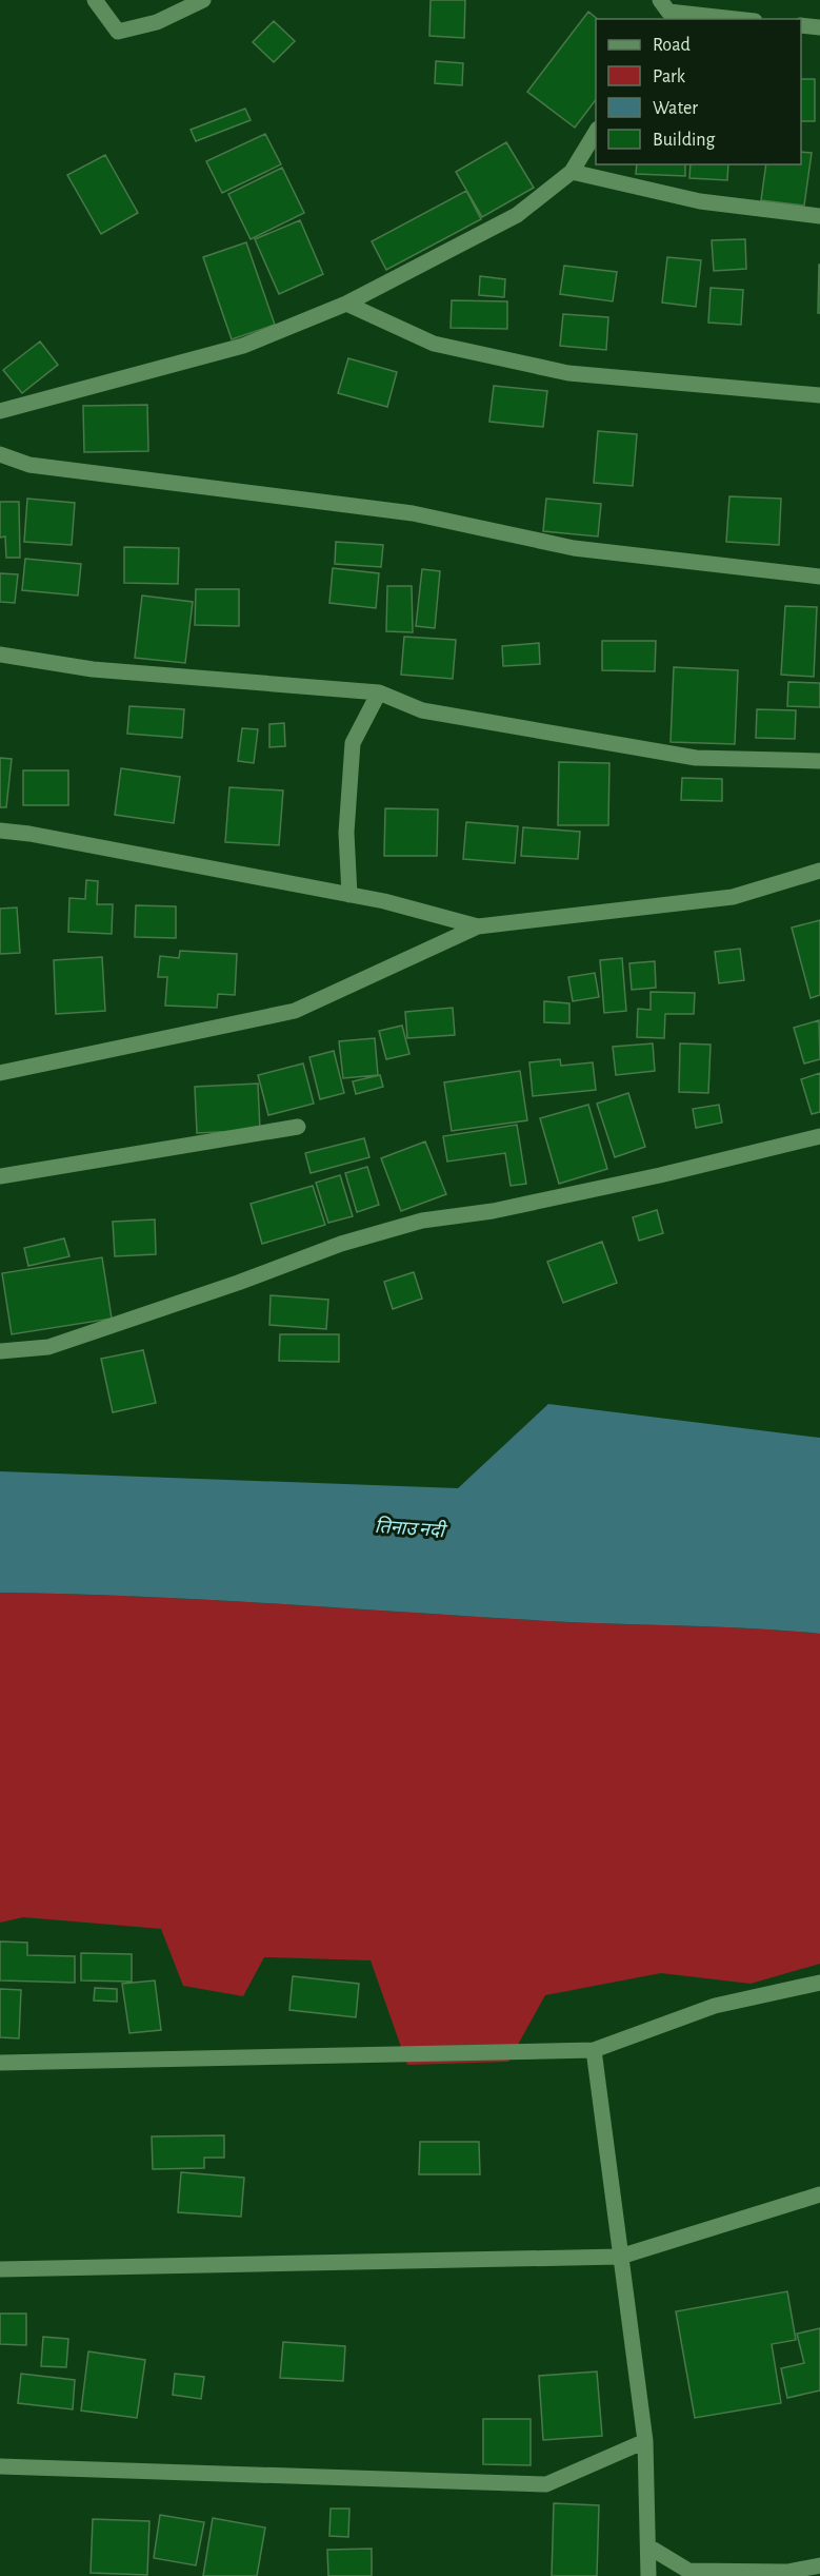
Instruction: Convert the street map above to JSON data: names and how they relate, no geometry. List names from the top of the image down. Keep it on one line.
{"water":["तिनाउ नदी"],"legend":["Road","Park","Water","Building"]}
